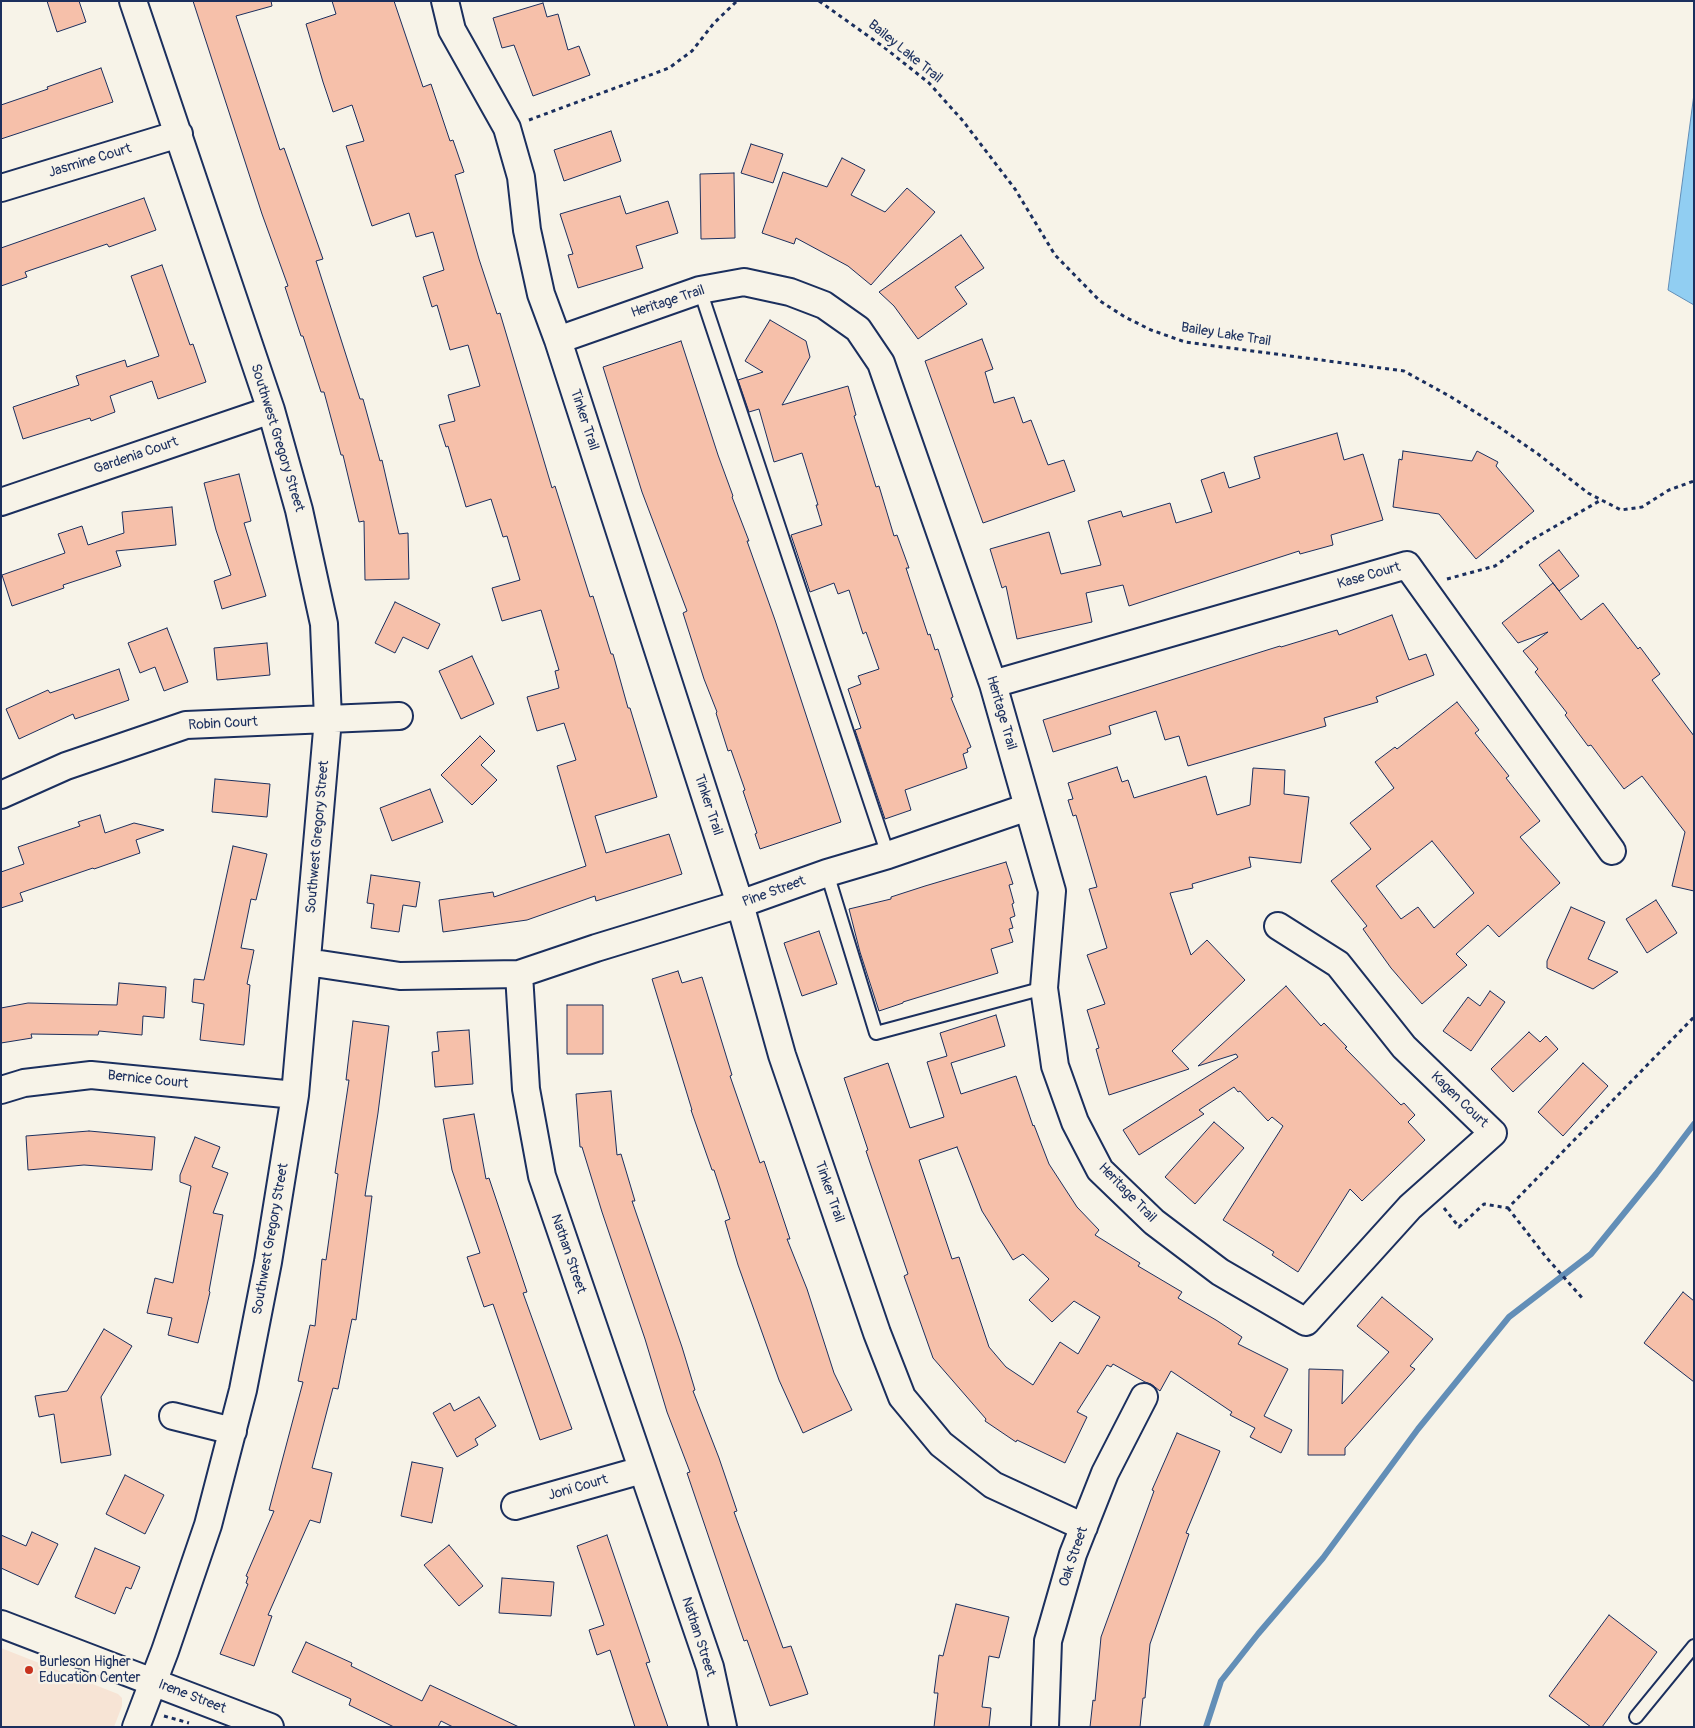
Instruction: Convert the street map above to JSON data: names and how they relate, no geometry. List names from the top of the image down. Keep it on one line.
{"streets":{"street":["Jasmine Court","Heritage Trail","Tinker Trail","Southwest Gregory Street","Gardenia Court","Kase Court","Robin Court","Pine Street","Bernice Court","Kagen Court","Nathan Street","Joni Court","Oak Street","Irene Street"],"path":["Bailey Lake Trail"]},"crossings":[["Jasmine Court","Southwest Gregory Street"],["Heritage Trail","Tinker Trail"],["Heritage Trail","Kase Court"],["Heritage Trail","Pine Street"],["Heritage Trail","Kagen Court"],["Tinker Trail","Pine Street"],["Tinker Trail","Oak Street"],["Southwest Gregory Street","Gardenia Court"],["Southwest Gregory Street","Robin Court"],["Southwest Gregory Street","Bernice Court"],["Southwest Gregory Street","Irene Street"],["Pine Street","Nathan Street"],["Nathan Street","Joni Court"]],"places":["Burleson Higher Education Center"]}
